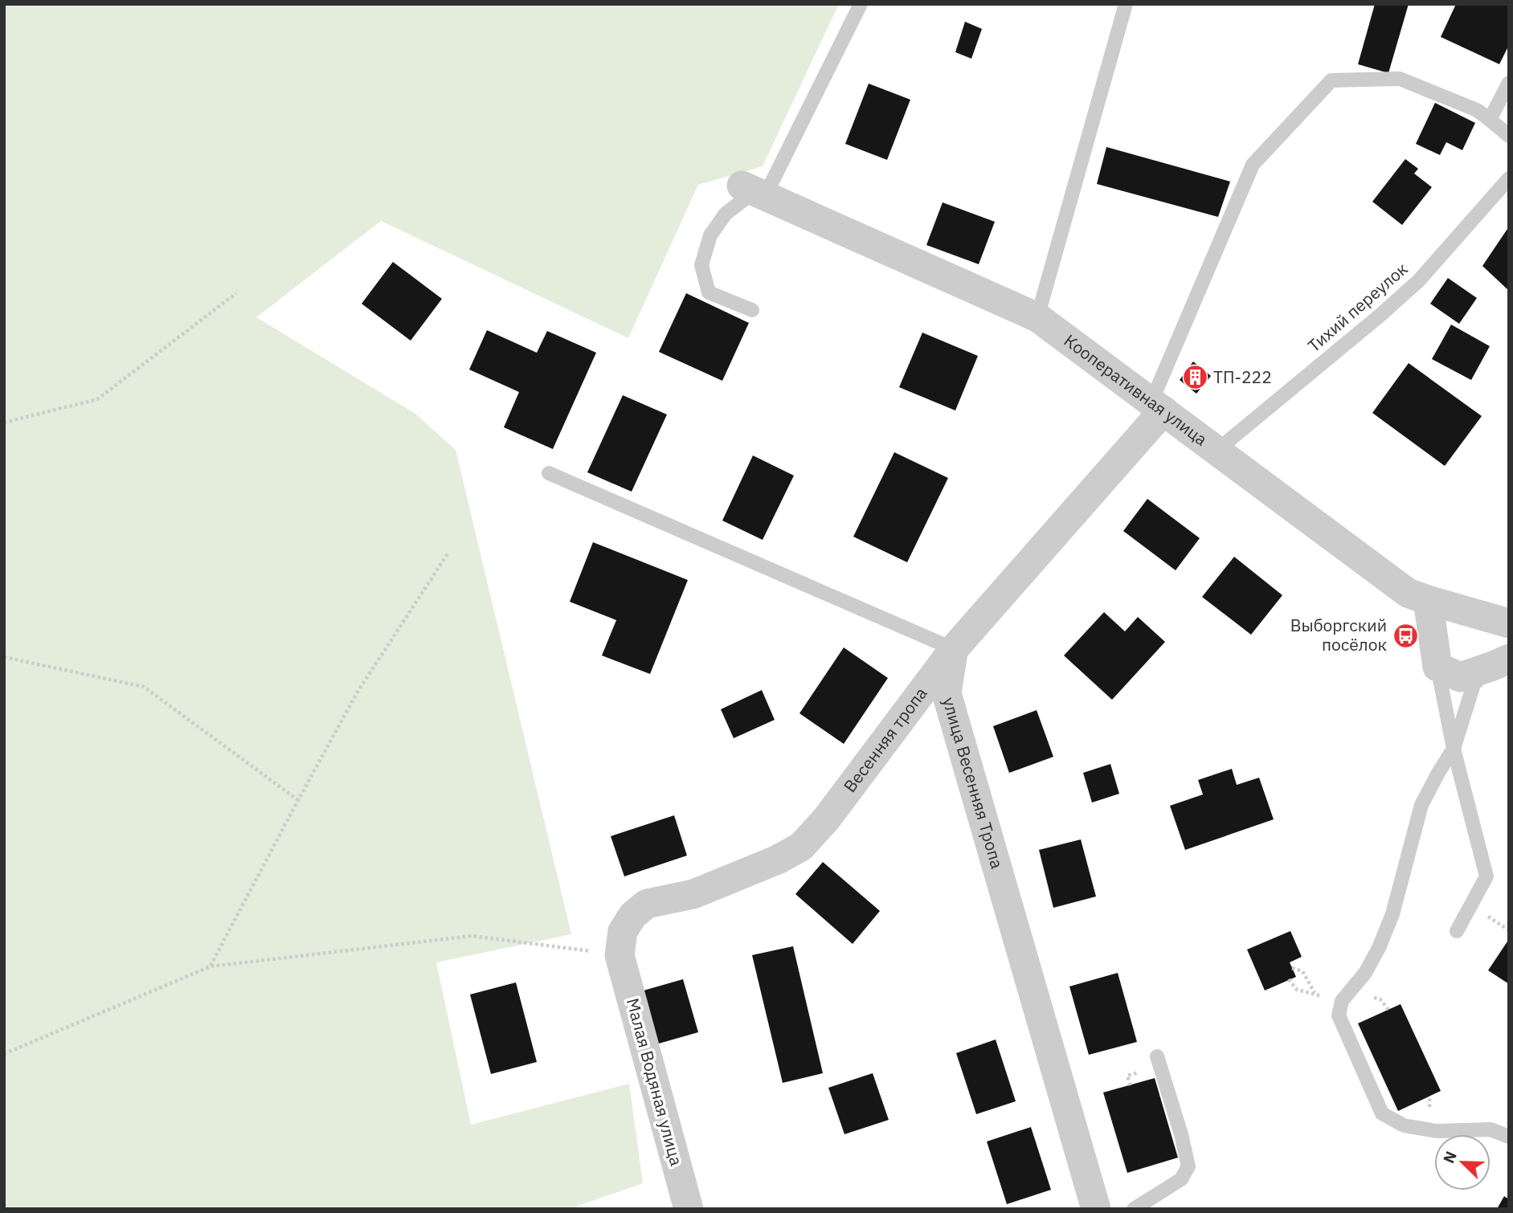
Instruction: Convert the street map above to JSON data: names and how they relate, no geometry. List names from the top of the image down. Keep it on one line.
{"streets":{"street":["Кооперативная улица","Весенняя тропа","улица Весенняя Тропа","Малая Водяная улица"],"lane":["Тихий переулок"]},"crossings":[["Тихий переулок","Кооперативная улица"],["Кооперативная улица","Весенняя тропа"],["Весенняя тропа","улица Весенняя Тропа"],["Весенняя тропа","Малая Водяная улица"]],"places":{"building":["ТП-222"],"bus stop":["Выборгский посёлок"]},"north":"top left"}
